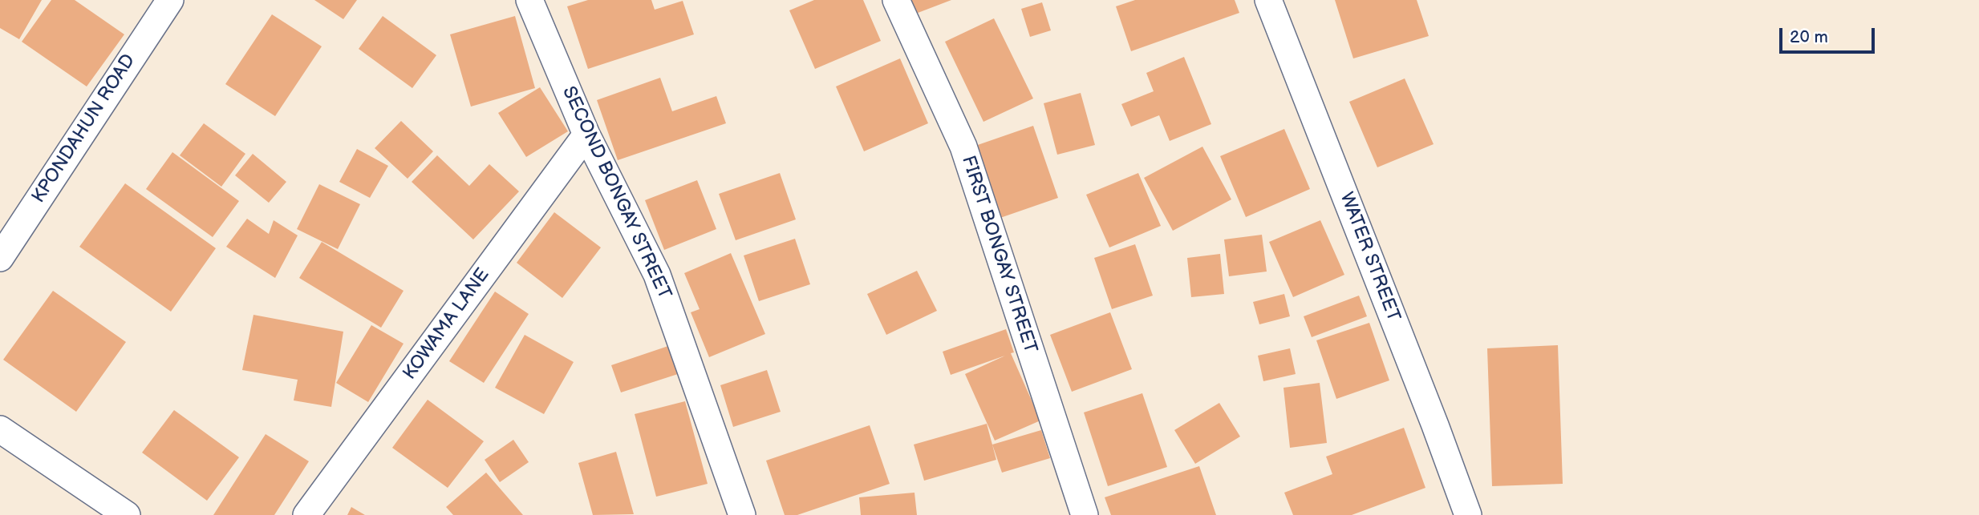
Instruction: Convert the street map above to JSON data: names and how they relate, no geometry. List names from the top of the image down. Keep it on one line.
{"streets":{"street":["KPONDAHUN ROAD","SECOND BONGAY STREET","FIRST BONGAY STREET","WATER STREET","KOWAMA LANE"]},"crossings":[["SECOND BONGAY STREET","KOWAMA LANE"]],"scale_bar":"20 m"}
